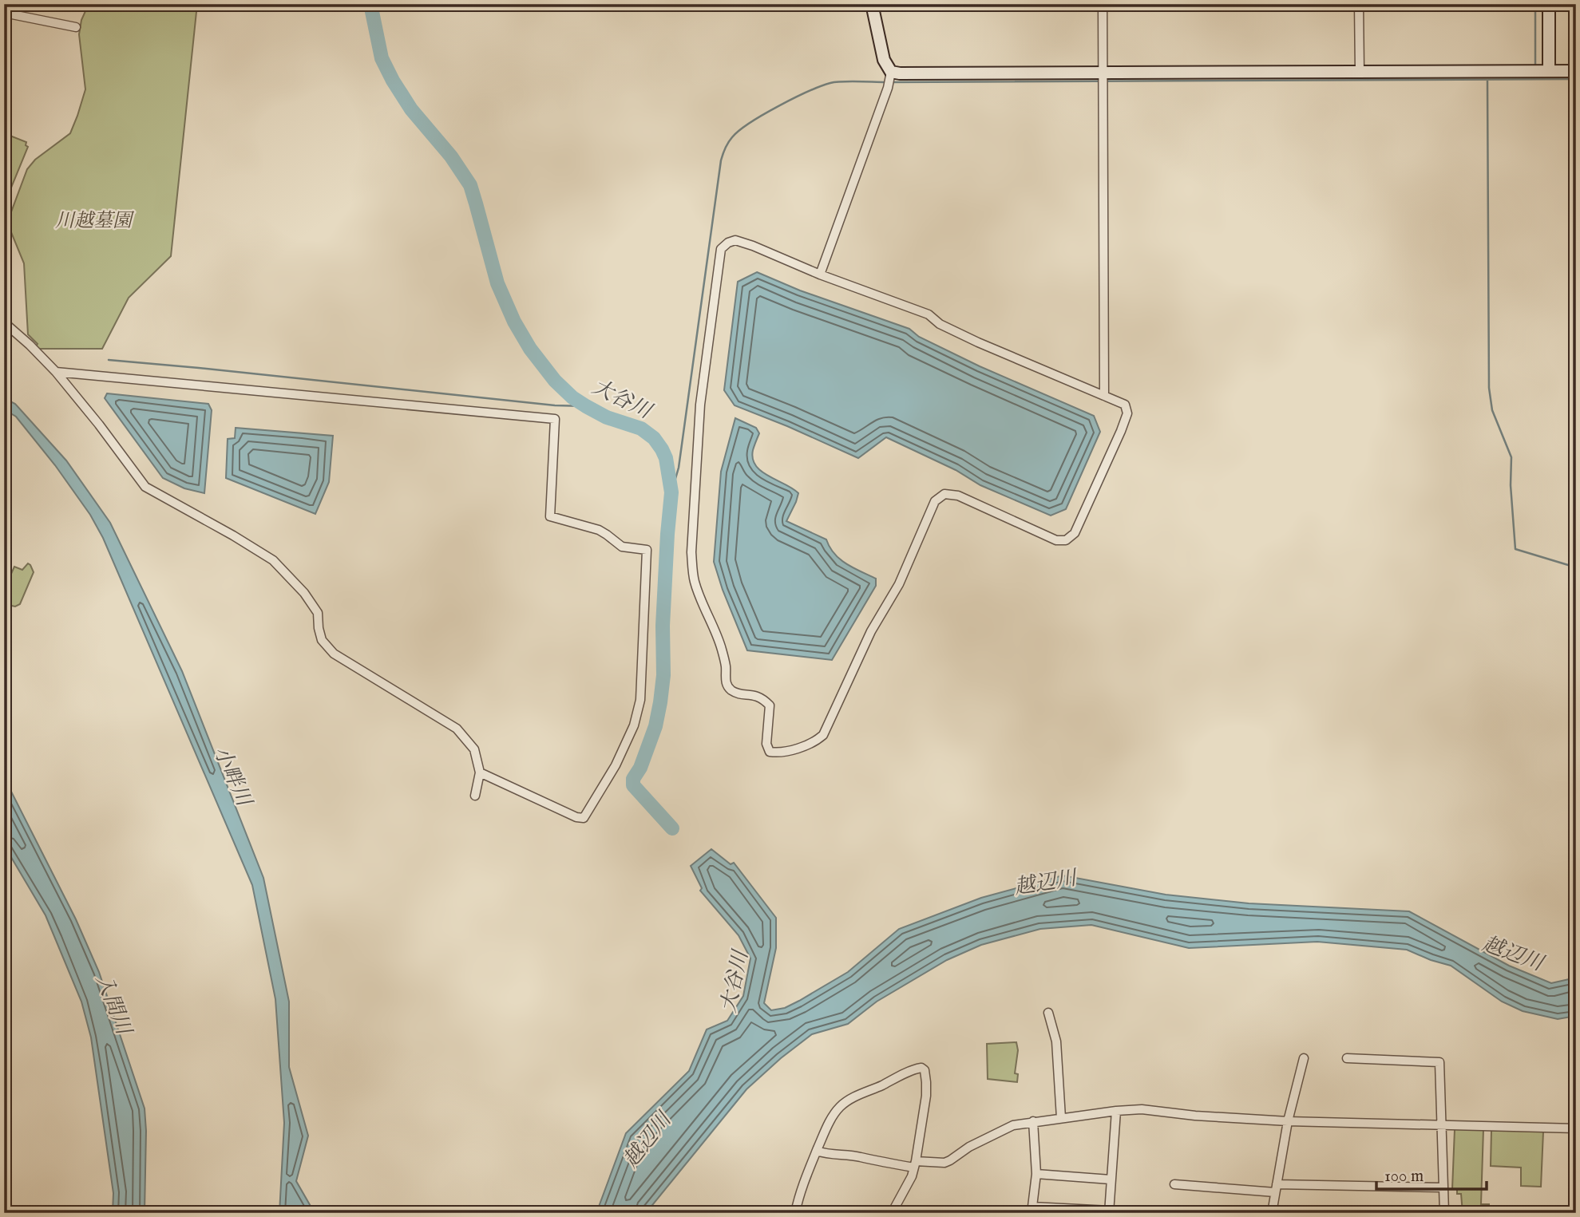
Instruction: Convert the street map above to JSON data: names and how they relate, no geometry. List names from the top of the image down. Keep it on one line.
{"water":["大谷川","小畔川","越辺川","入間川"],"parks":["川越墓園"],"scale_bar":"100 m"}
